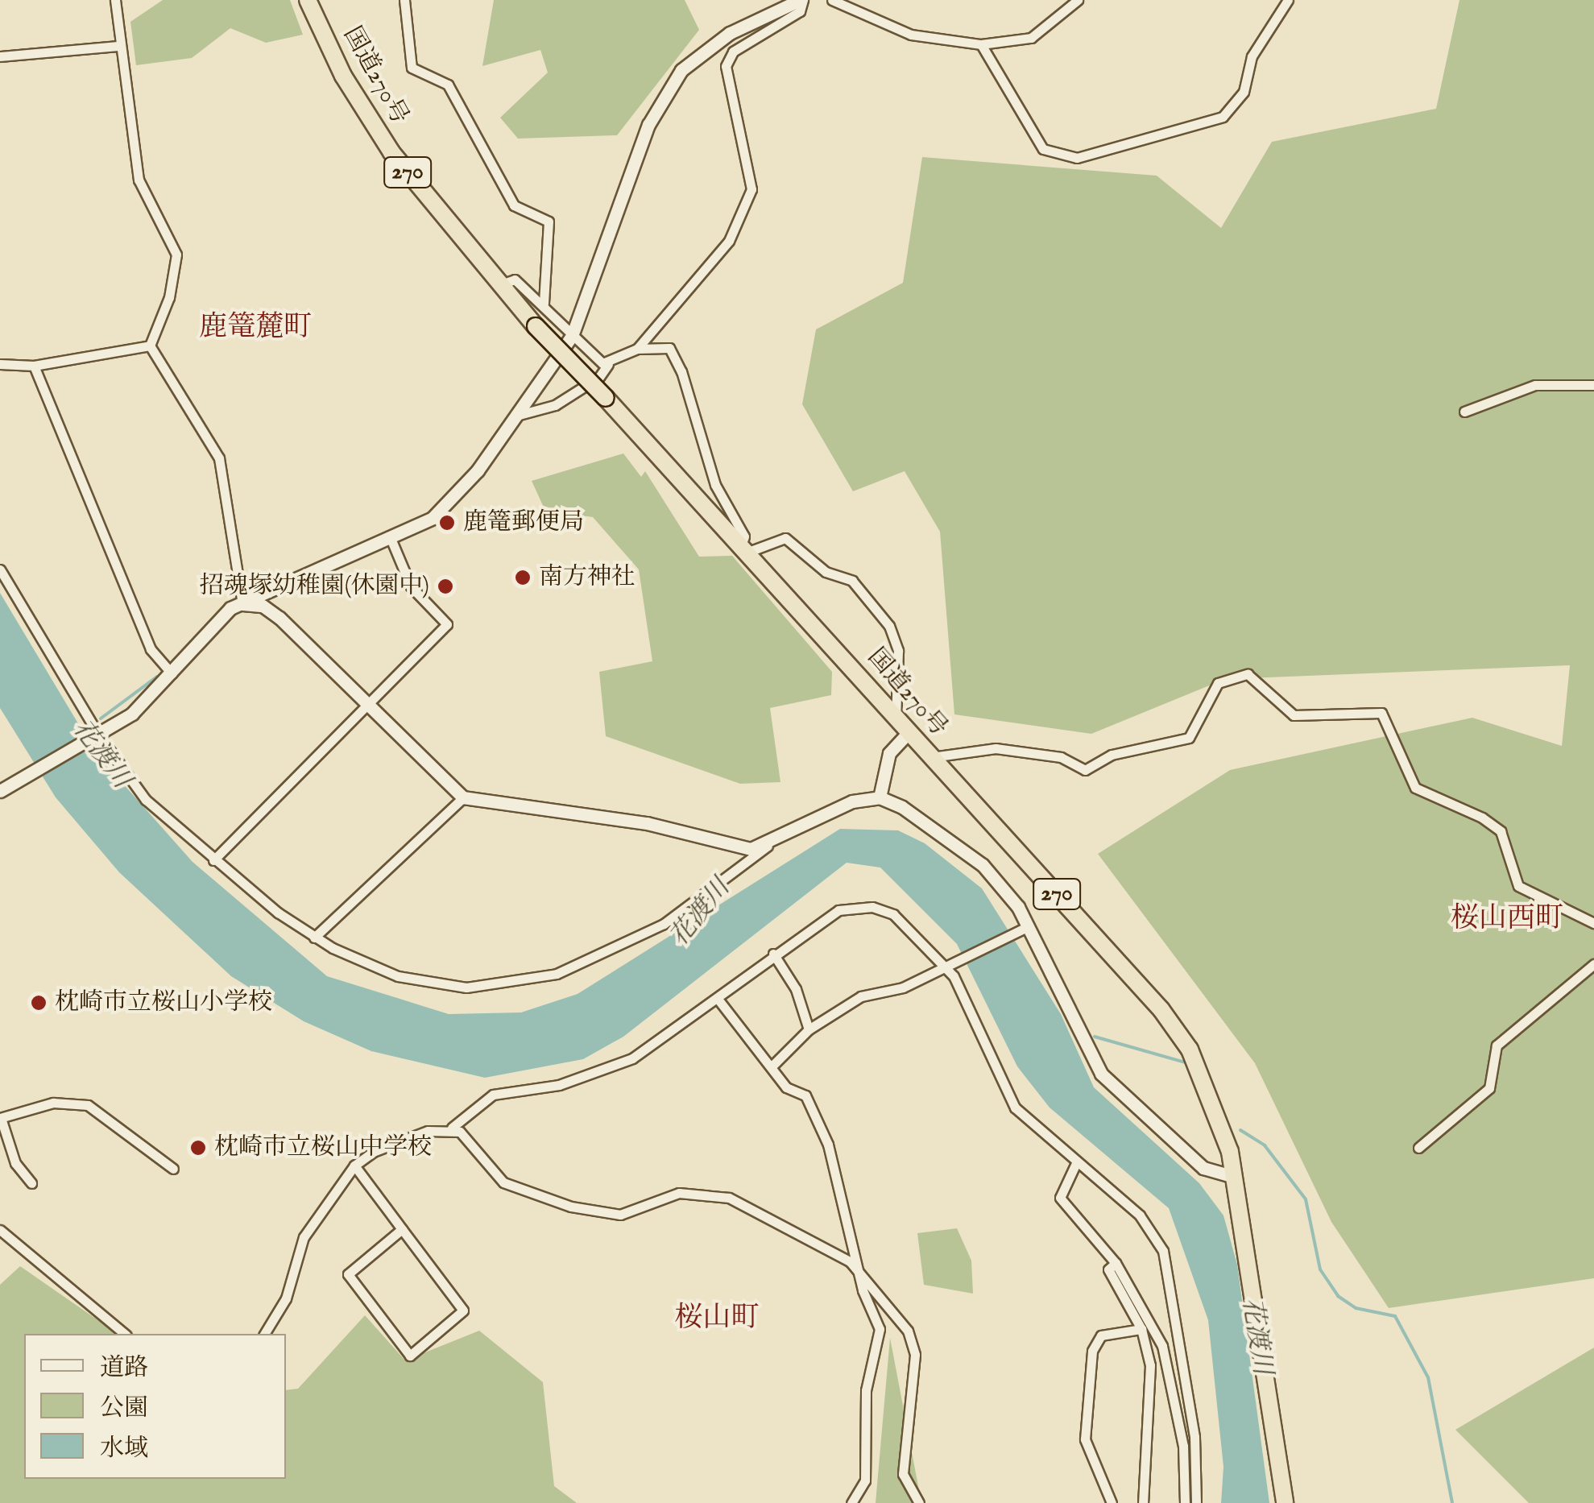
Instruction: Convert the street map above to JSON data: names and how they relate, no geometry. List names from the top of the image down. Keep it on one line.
{"streets":{"highway":["国道270号","270"]},"districts":["鹿篭麓町","桜山西町","桜山町"],"water":["花渡川"],"places":["鹿篭郵便局","南方神社","招魂塚幼稚園(休園中)","枕崎市立桜山小学校","枕崎市立桜山中学校"],"legend":["道路","公園","水域"]}
